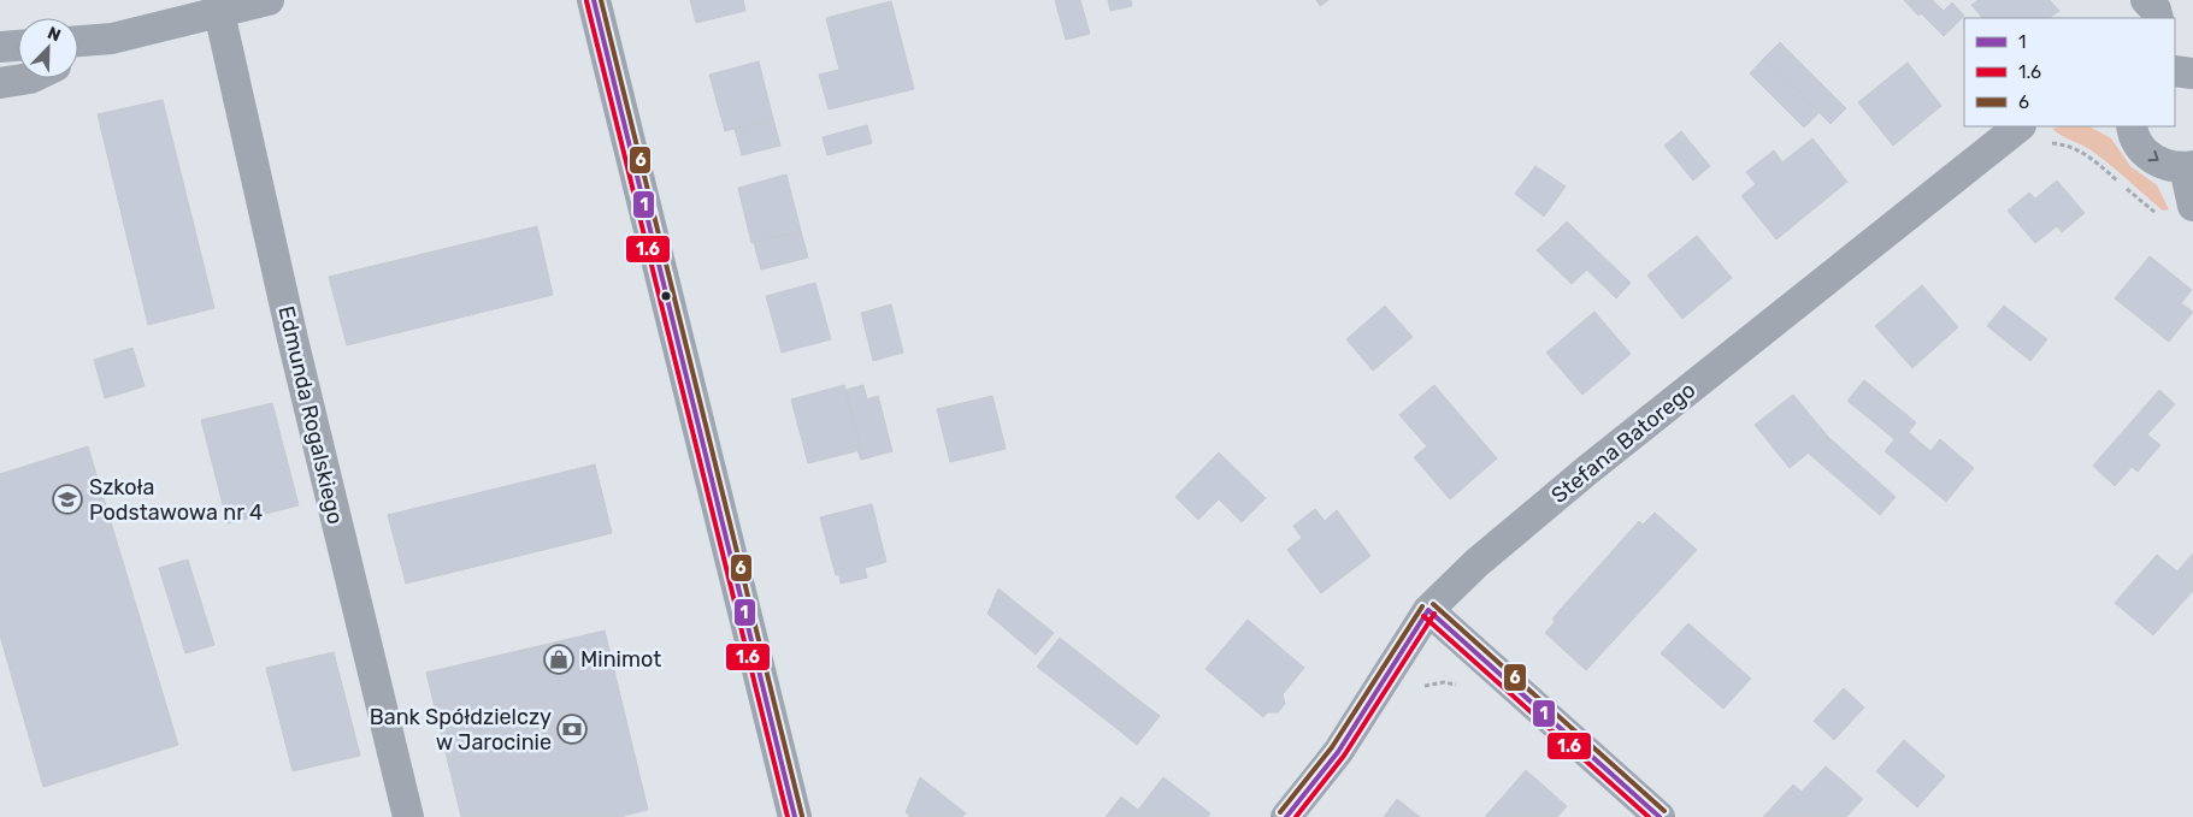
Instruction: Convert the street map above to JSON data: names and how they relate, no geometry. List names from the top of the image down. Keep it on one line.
{"streets":{"street":["Edmunda Rogalskiego","Stefana Batorego"]},"places":{"school or university":["Szkoła Podstawowa nr 4"],"shop":["Minimot"],"bank":["Bank Spółdzielczy w Jarocinie"]},"lines":["transit line 1","transit line 6","transit line 1.6"],"legend":["1","1.6","6"],"north":"top right"}
